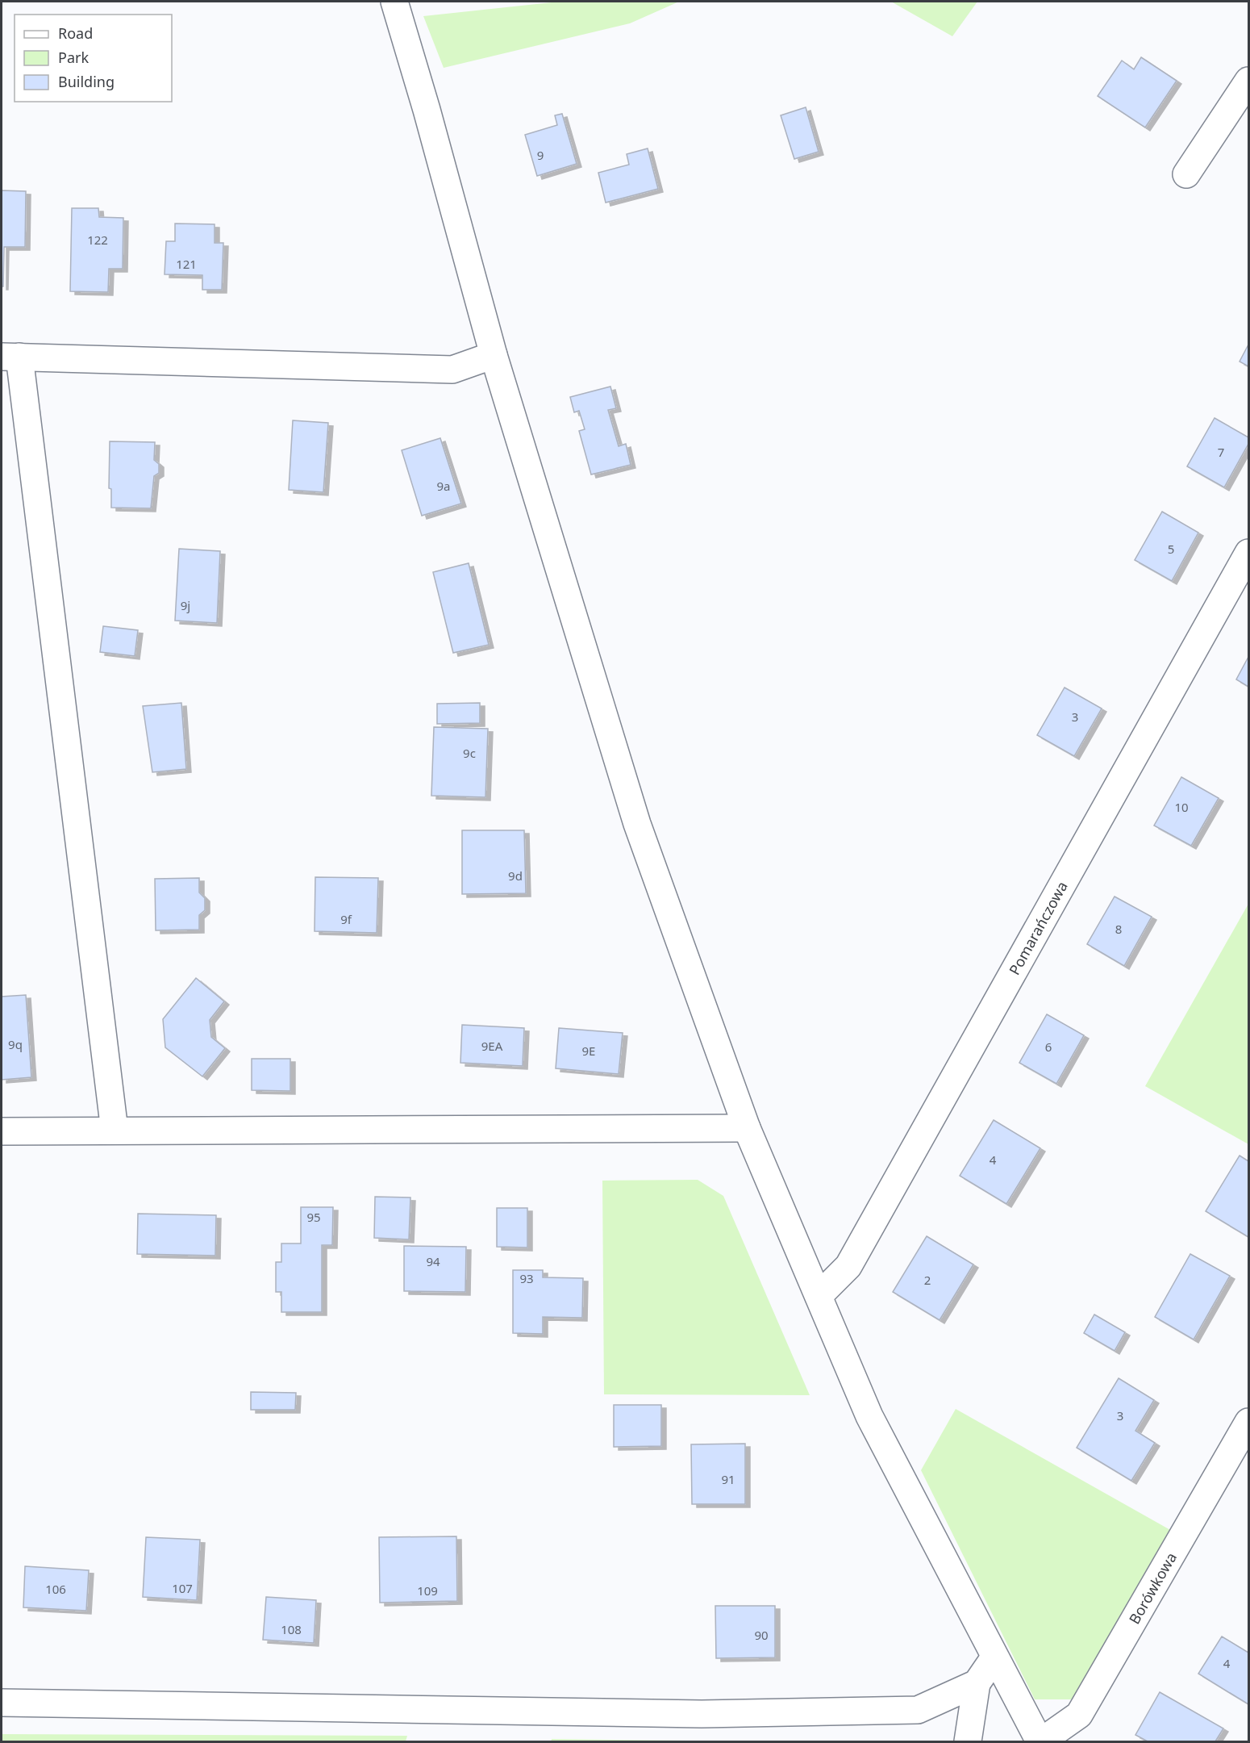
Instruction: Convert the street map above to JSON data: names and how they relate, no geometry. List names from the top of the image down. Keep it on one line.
{"streets":{"street":["Pomarańczowa","Borówkowa"]},"house_numbers":["9","122","121","7","9a","5","9j","3","9c","10","9d","9f","8","9q","9EA","6","9E","4","95","94","93","2","3","91","107","106","109","108","90","4"],"legend":["Road","Park","Building"]}
